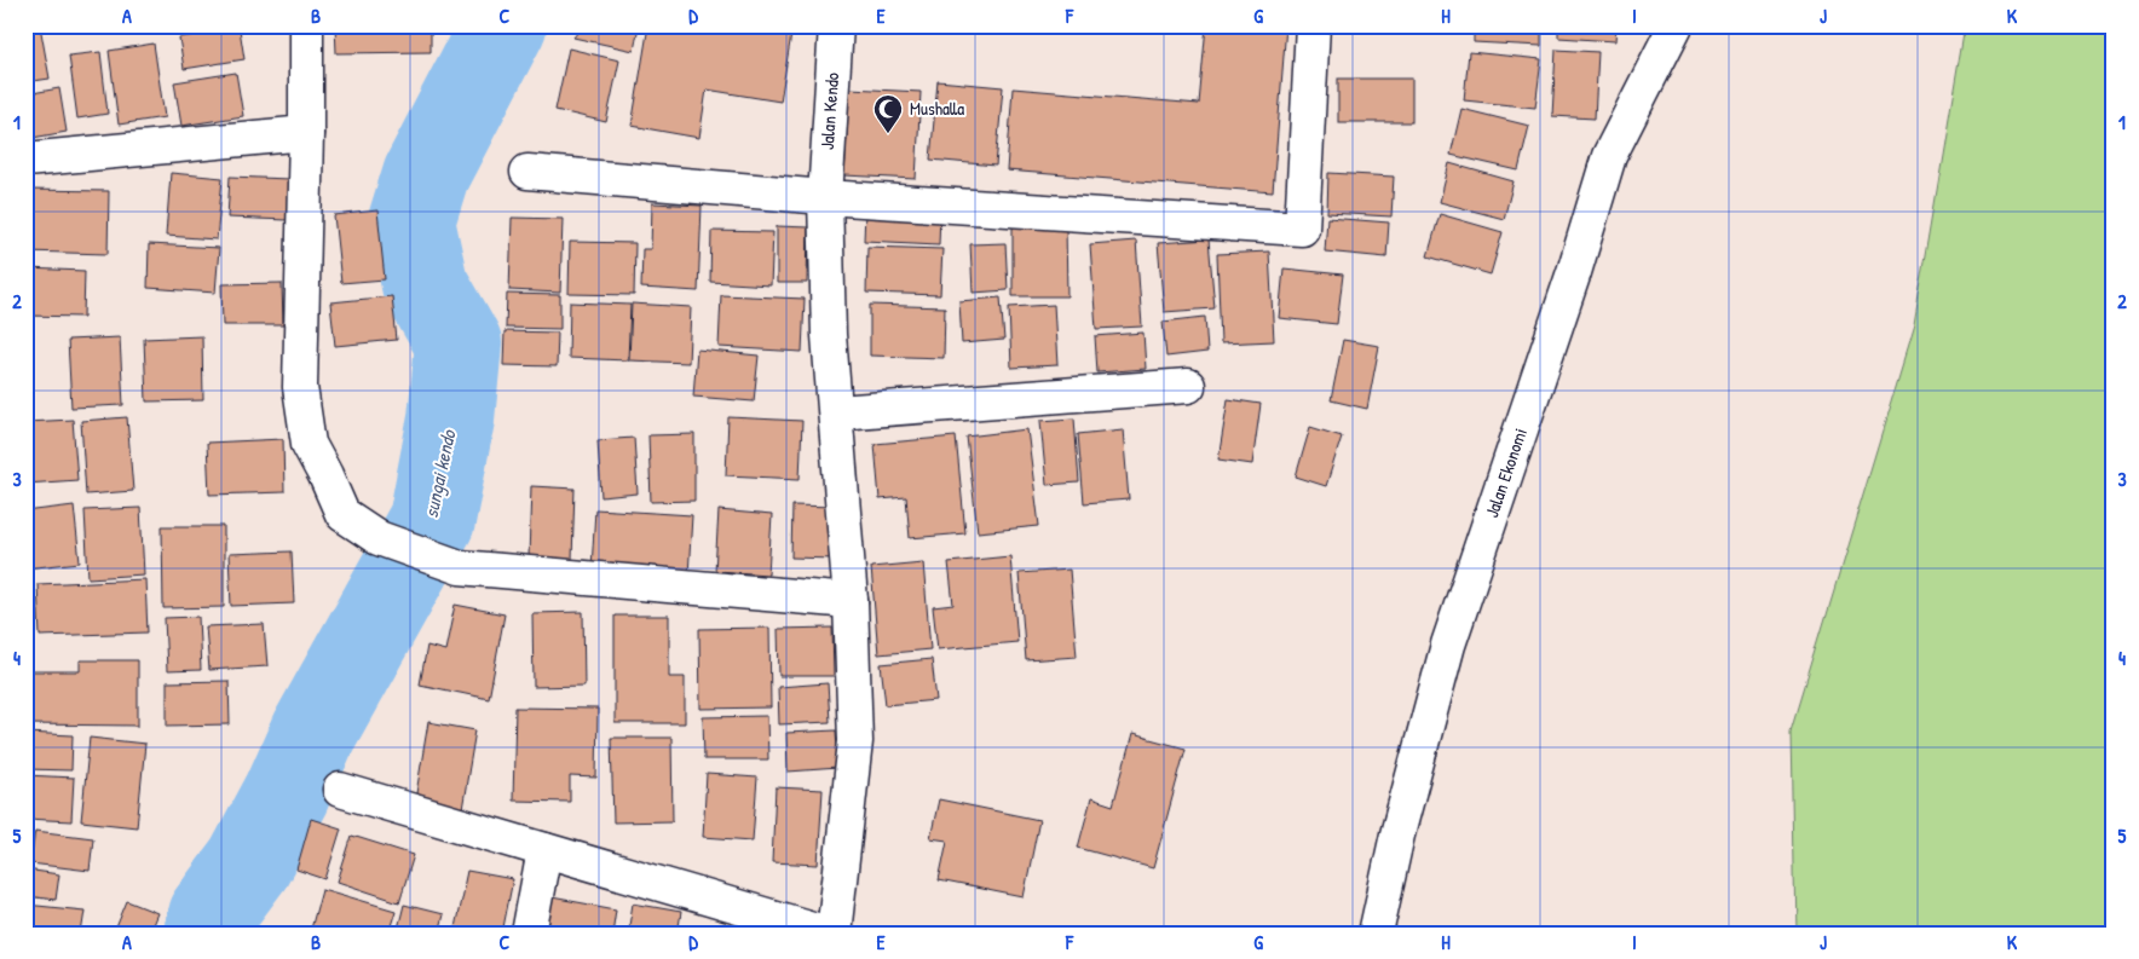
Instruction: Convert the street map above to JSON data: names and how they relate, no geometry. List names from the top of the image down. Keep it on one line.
{"streets":{"street":["Jalan Kendo","Jalan Ekonomi"]},"water":["sungai kendo"],"places":{"mosque":["Mushalla"]},"grid":{"columns":["A","B","C","D","E","F","G","H","I","J","K"],"rows":["1","2","3","4","5"]}}
